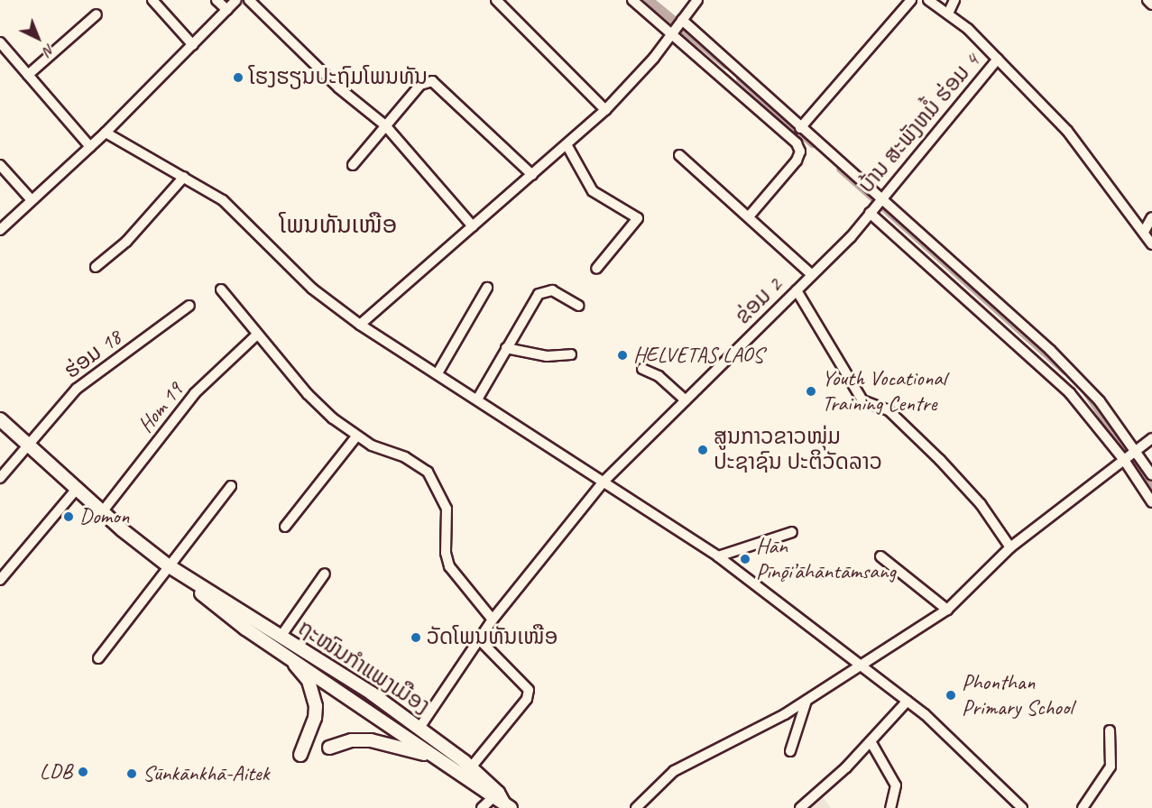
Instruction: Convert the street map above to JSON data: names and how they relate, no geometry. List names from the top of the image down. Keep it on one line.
{"streets":{"main road":["ຖະໜົນກຳແພງເມືອງ"],"street":["ບ້ານ ສະພັງຫມໍ້ ຮ່ອມ 4","ຂ່ອມ 2","ຮ່ອມ 18","Hom 19"]},"crossings":[["ບ້ານ ສະພັງຫມໍ້ ຮ່ອມ 4","ຂ່ອມ 2"],["ຂ່ອມ 2","ຖະໜົນກຳແພງເມືອງ"],["ຮ່ອມ 18","ຖະໜົນກຳແພງເມືອງ"],["Hom 19","ຖະໜົນກຳແພງເມືອງ"]],"districts":["ໂພນທັນເໜືອ"],"places":["ໂຮງຮຽນປະຖົມໂພນທັນ","HELVETAS LAOS","Youth Vocational Training Centre","ສູນກາວຂາວໜຸ່ມ ປະຊາຊົນ ປະຕິວັດລາວ","Domon","Hān Pīnǭi’āhāntāmsang","ວັດໂພນທັນເໜືອ","Phonthan Primary School","LDB","Sūnkānkhā-Aitek"],"north":"bottom right"}
